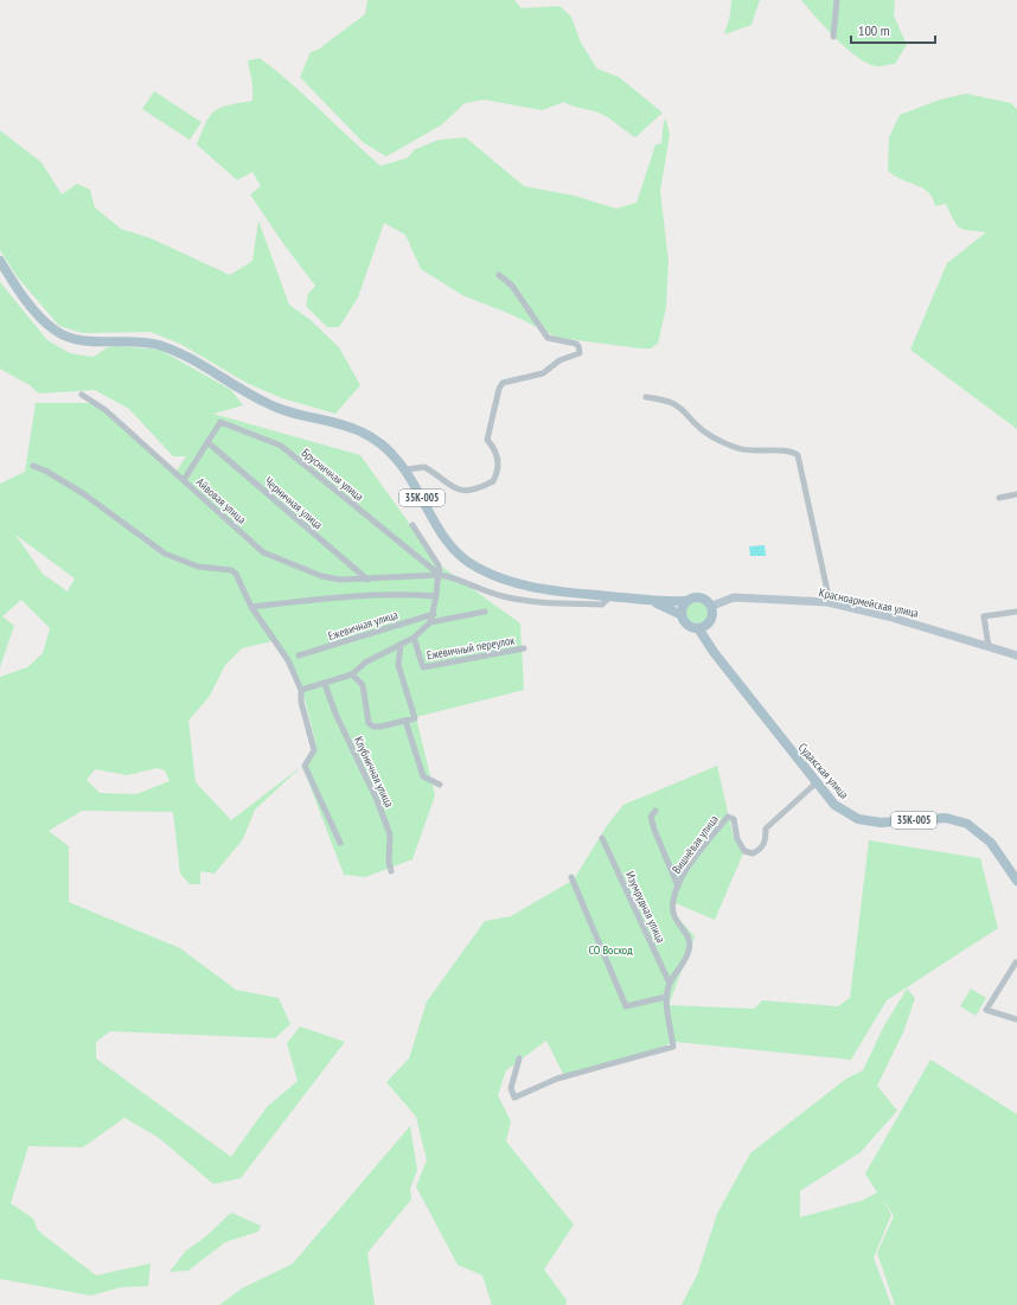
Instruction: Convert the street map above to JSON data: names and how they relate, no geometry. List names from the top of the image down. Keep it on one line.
{"streets":{"main road":["35К-005","Красноармейская улица","Судакская улица"],"street":["Брусничная улица","Айвовая улица","Черничная улица","Ежевичная улица","Ежевичный переулок","Клубничная улица","Вишнёвая улица","Изумрудная улица"]},"crossings":[["Брусничная улица","Айвовая улица"],["Брусничная улица","Черничная улица"],["35К-005","Красноармейская улица"],["35К-005","Судакская улица"],["Айвовая улица","Черничная улица"],["Красноармейская улица","Судакская улица"],["Судакская улица","Вишнёвая улица"],["Вишнёвая улица","Изумрудная улица"]],"parks":["СО Восход"],"scale_bar":"100 m"}
